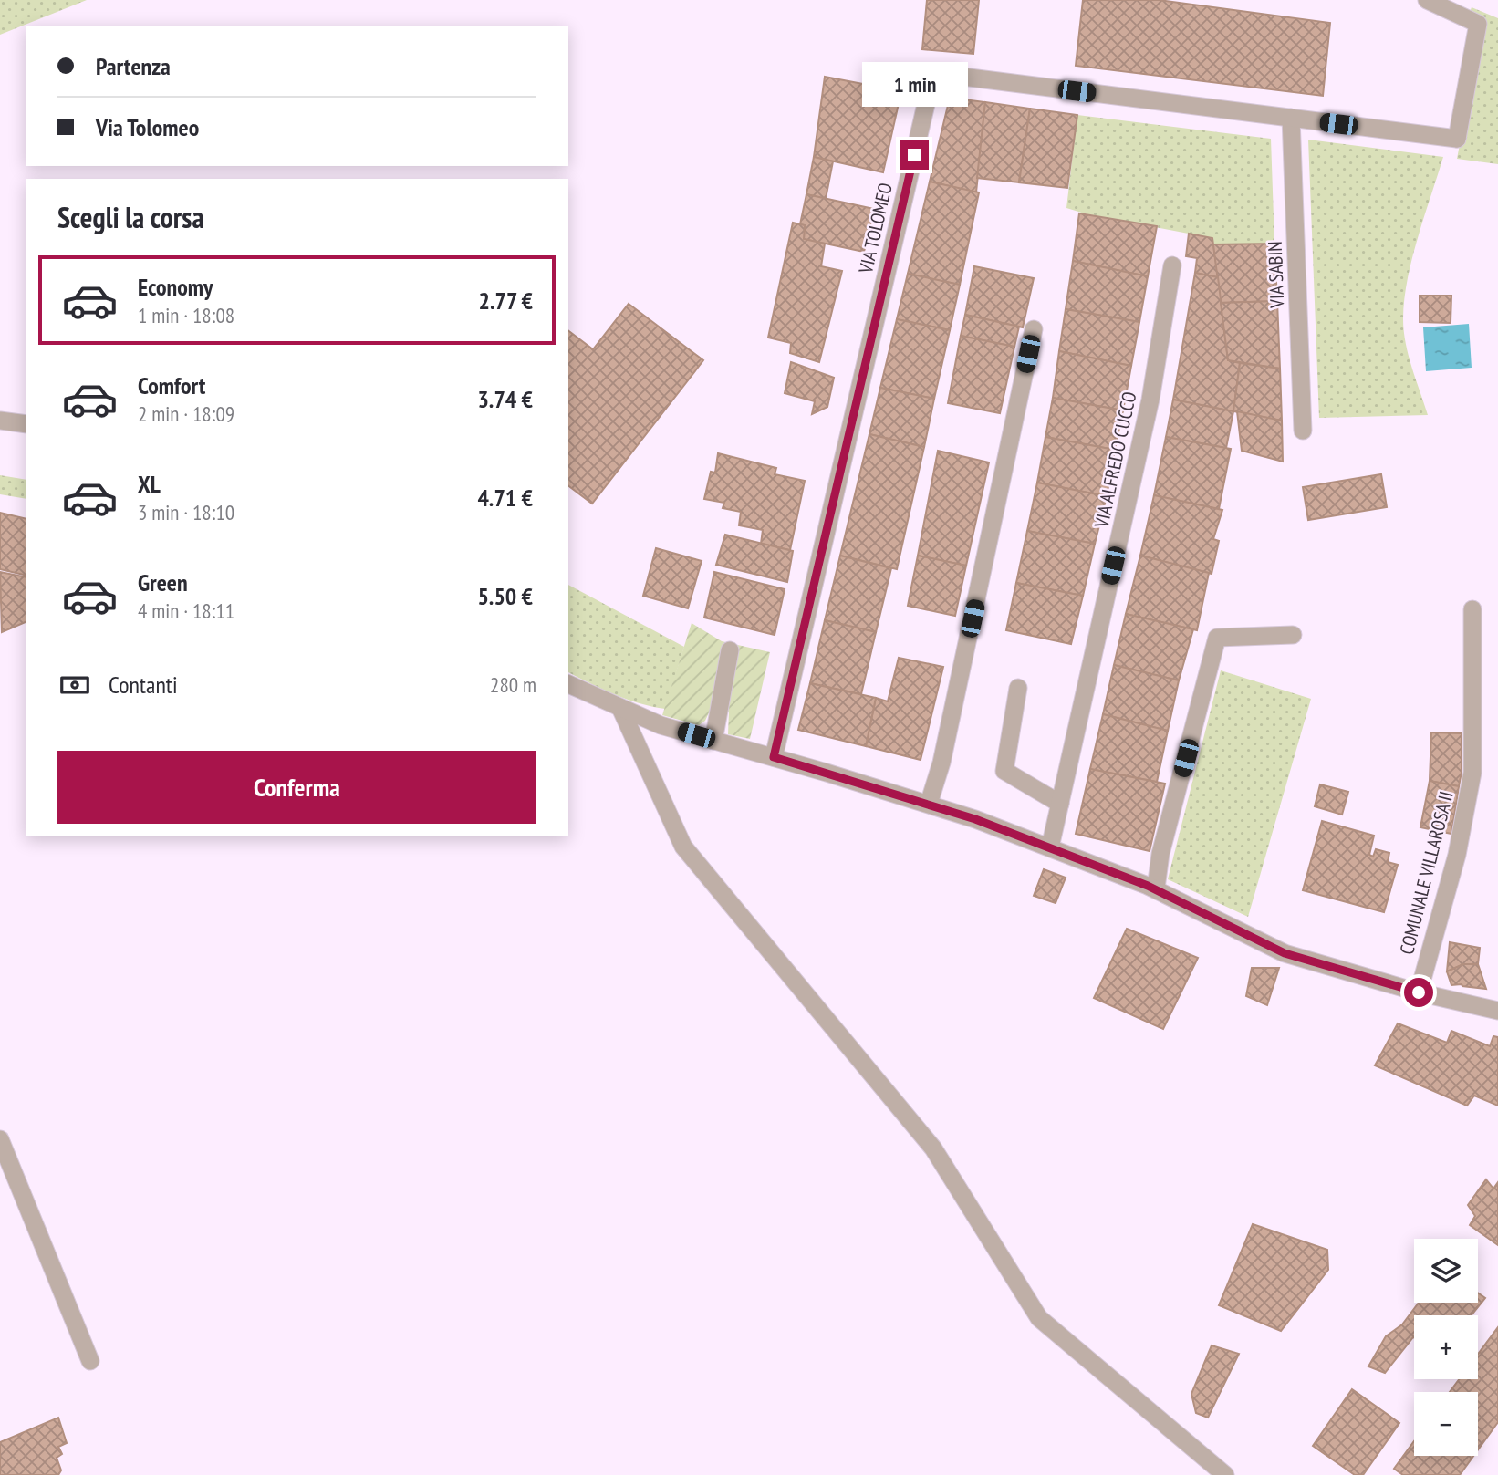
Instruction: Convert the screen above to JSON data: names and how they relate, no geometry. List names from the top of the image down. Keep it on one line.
{"streets":{"street":["VIA TOLOMEO","VIA SABIN","VIA ALFREDO CUCCO","COMUNALE VILLAROSA II"]},"crossings":[["VIA TOLOMEO","VIA SABIN"]],"page":{"banner":["Partenza","Via Tolomeo"],"bubble":"1 min","heading":"Scegli la corsa","list":[{"name":"Economy","note":"1 min · 18:08","value":"2.77 €"},{"name":"Comfort","note":"2 min · 18:09","value":"3.74 €"},{"name":"XL","note":"3 min · 18:10","value":"4.71 €"},{"name":"Green","note":"4 min · 18:11","value":"5.50 €"}],"pay":["Contanti","280 m"],"buttons":"Conferma","map_buttons":["+","−"]}}
